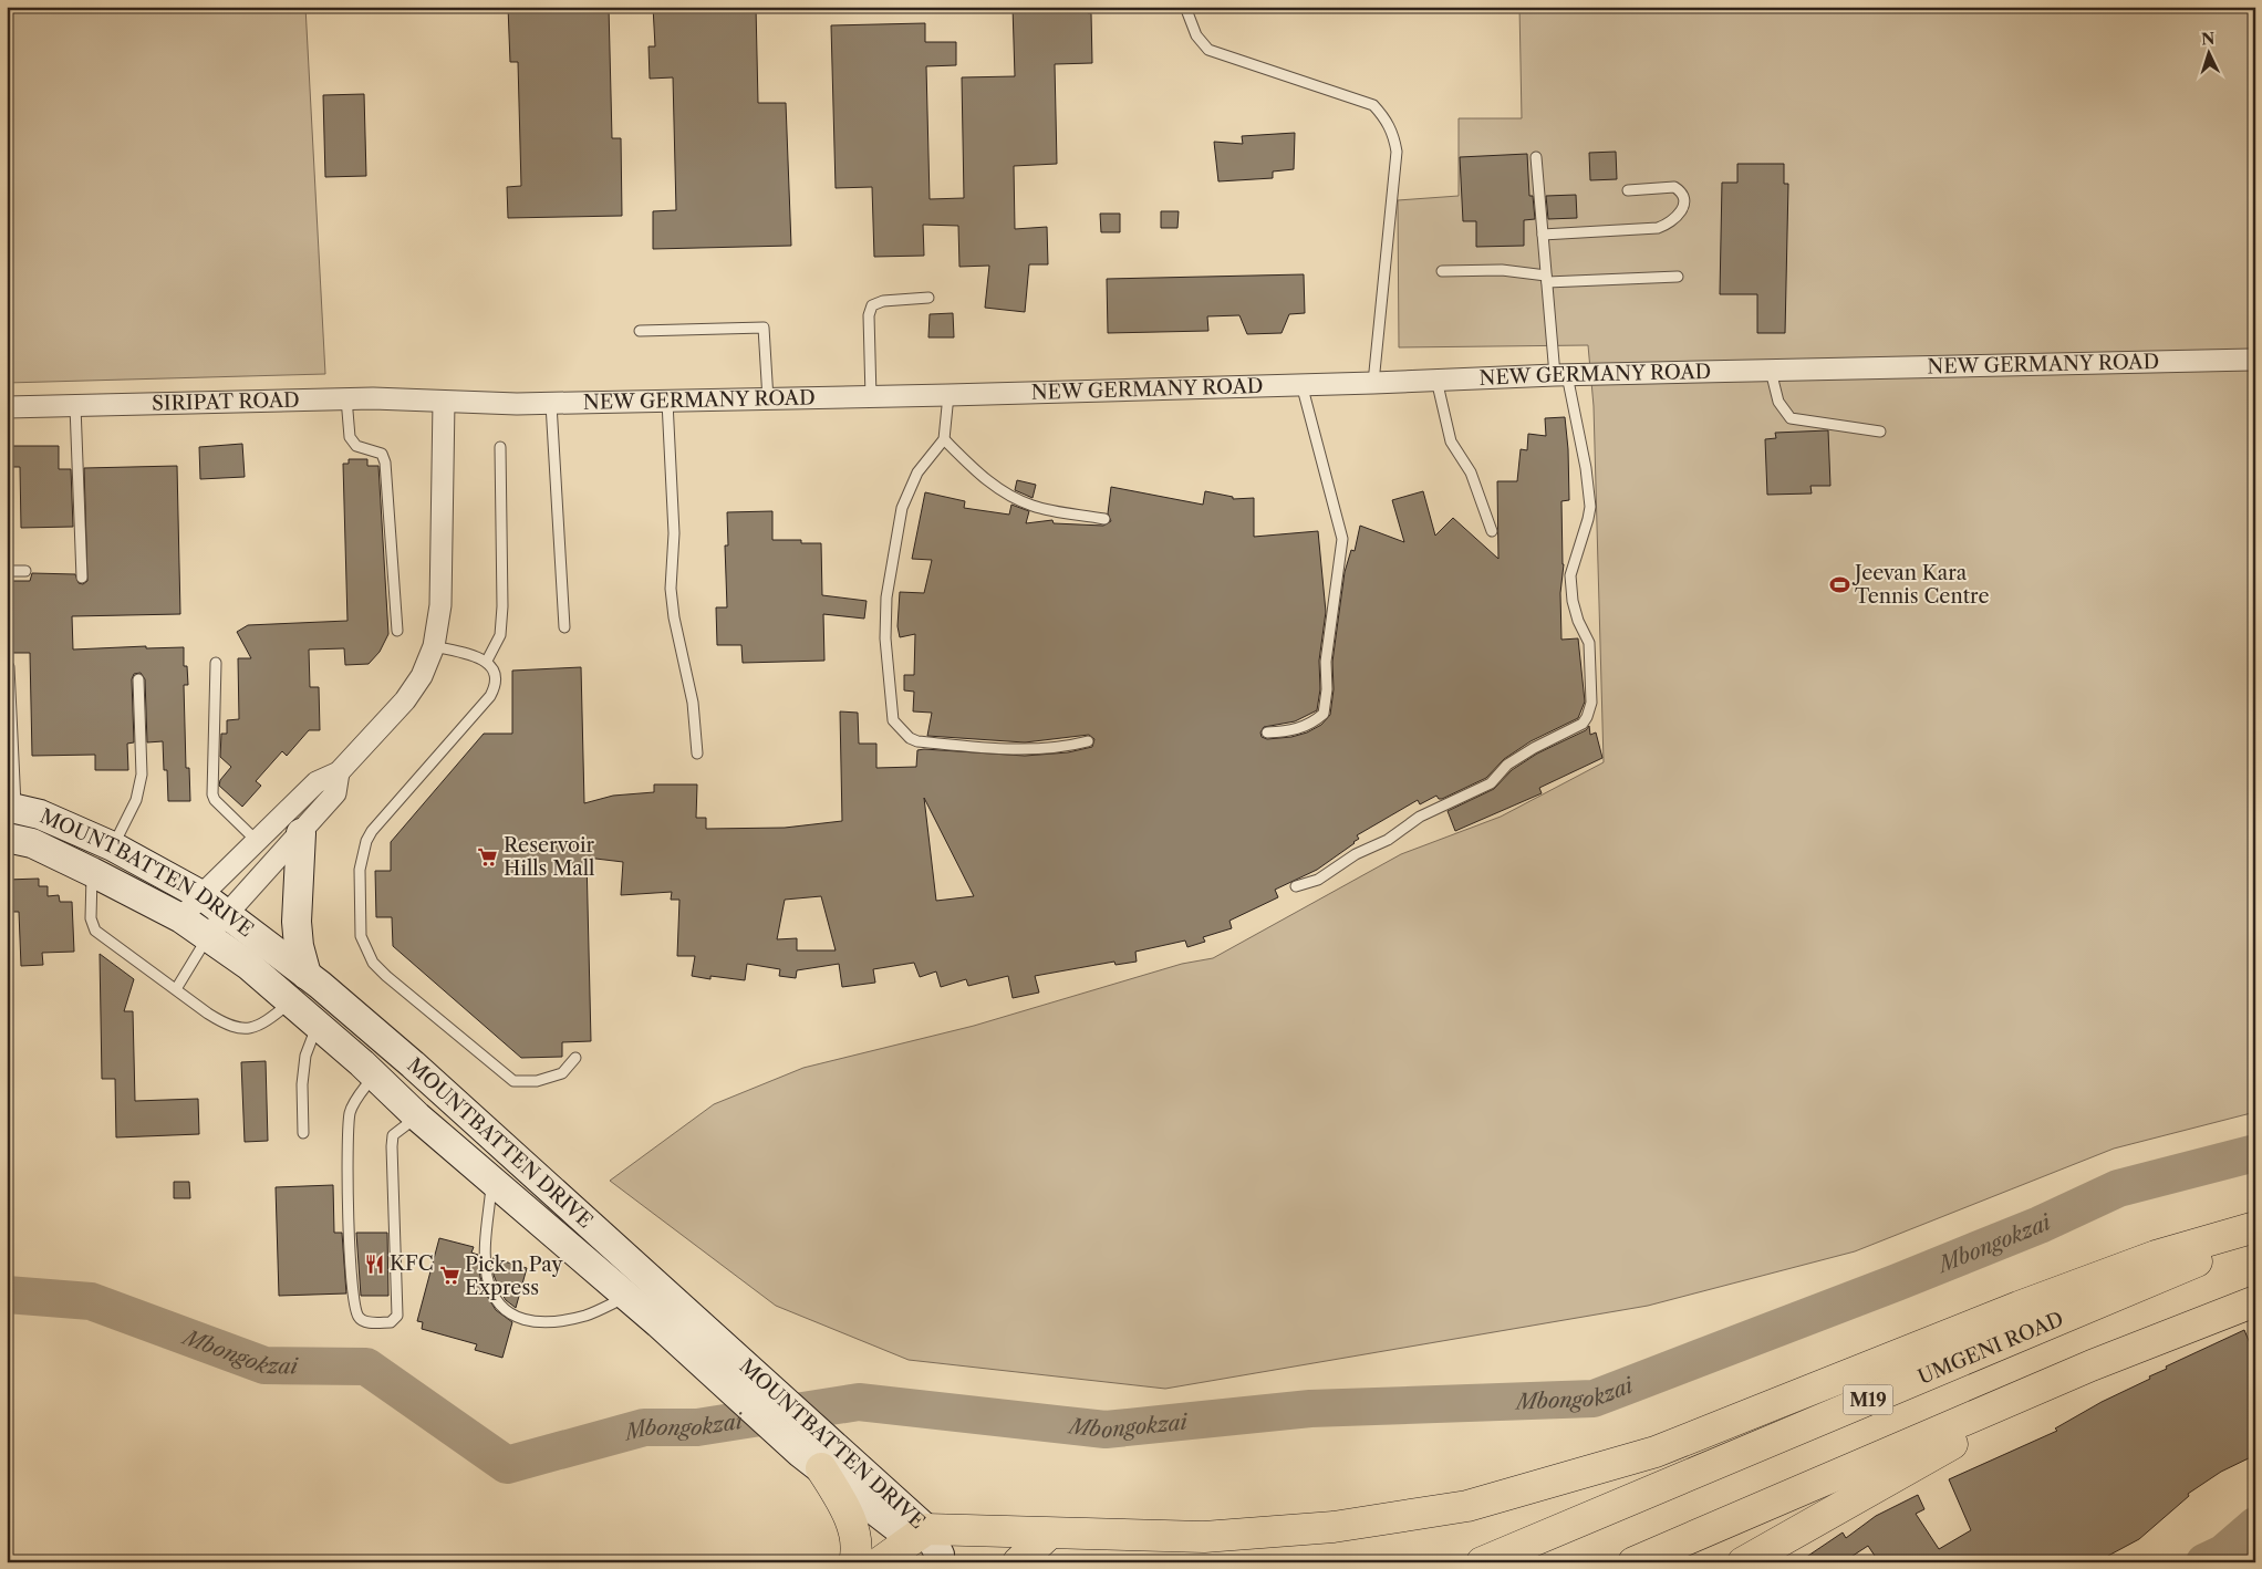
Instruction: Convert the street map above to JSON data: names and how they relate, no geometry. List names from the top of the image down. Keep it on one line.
{"streets":{"highway":["UMGENI ROAD","M19"],"main road":["MOUNTBATTEN DRIVE"],"street":["NEW GERMANY ROAD","SIRIPAT ROAD"]},"crossings":[["NEW GERMANY ROAD","SIRIPAT ROAD"]],"water":["Mbongokzai"],"places":{"sports":["Jeevan Kara Tennis Centre"],"supermarket":["Reservoir Hills Mall","Pick n Pay Express"],"restaurant":["KFC"]},"north":"top"}
